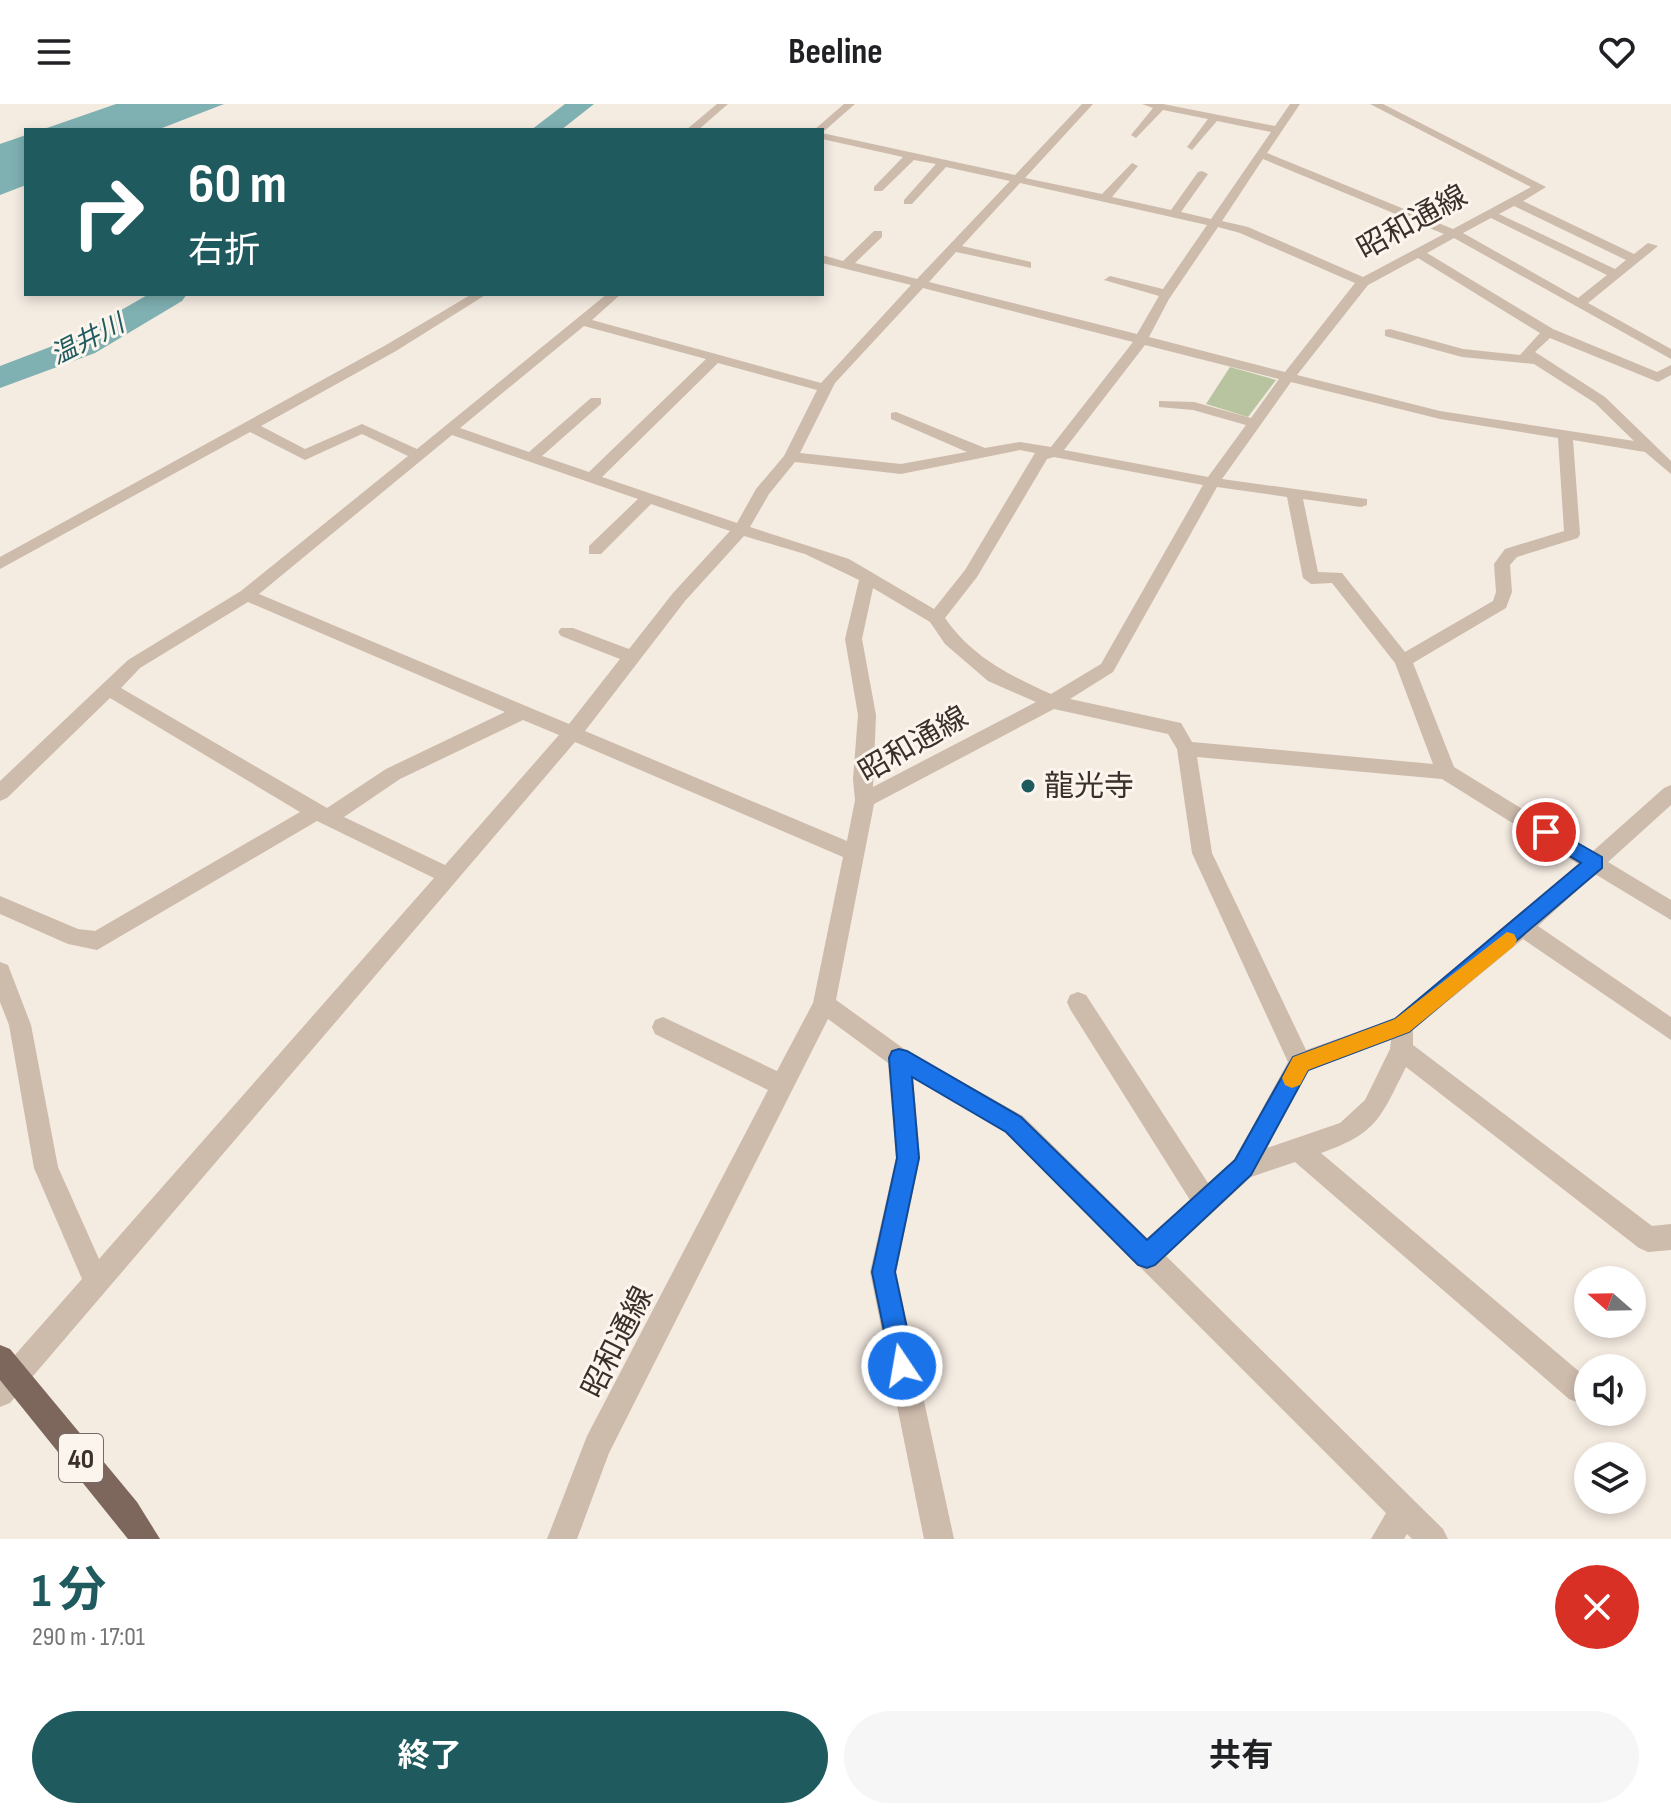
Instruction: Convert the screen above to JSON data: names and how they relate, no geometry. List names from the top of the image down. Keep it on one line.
{"streets":{"main road":["40"],"street":["昭和通線"]},"water":["温井川"],"places":["龍光寺"],"north":"left","page":{"header":"Beeline","turn":["60 m","右折"],"heading":["1 分","290 m · 17:01"],"buttons":["終了","共有"]}}
